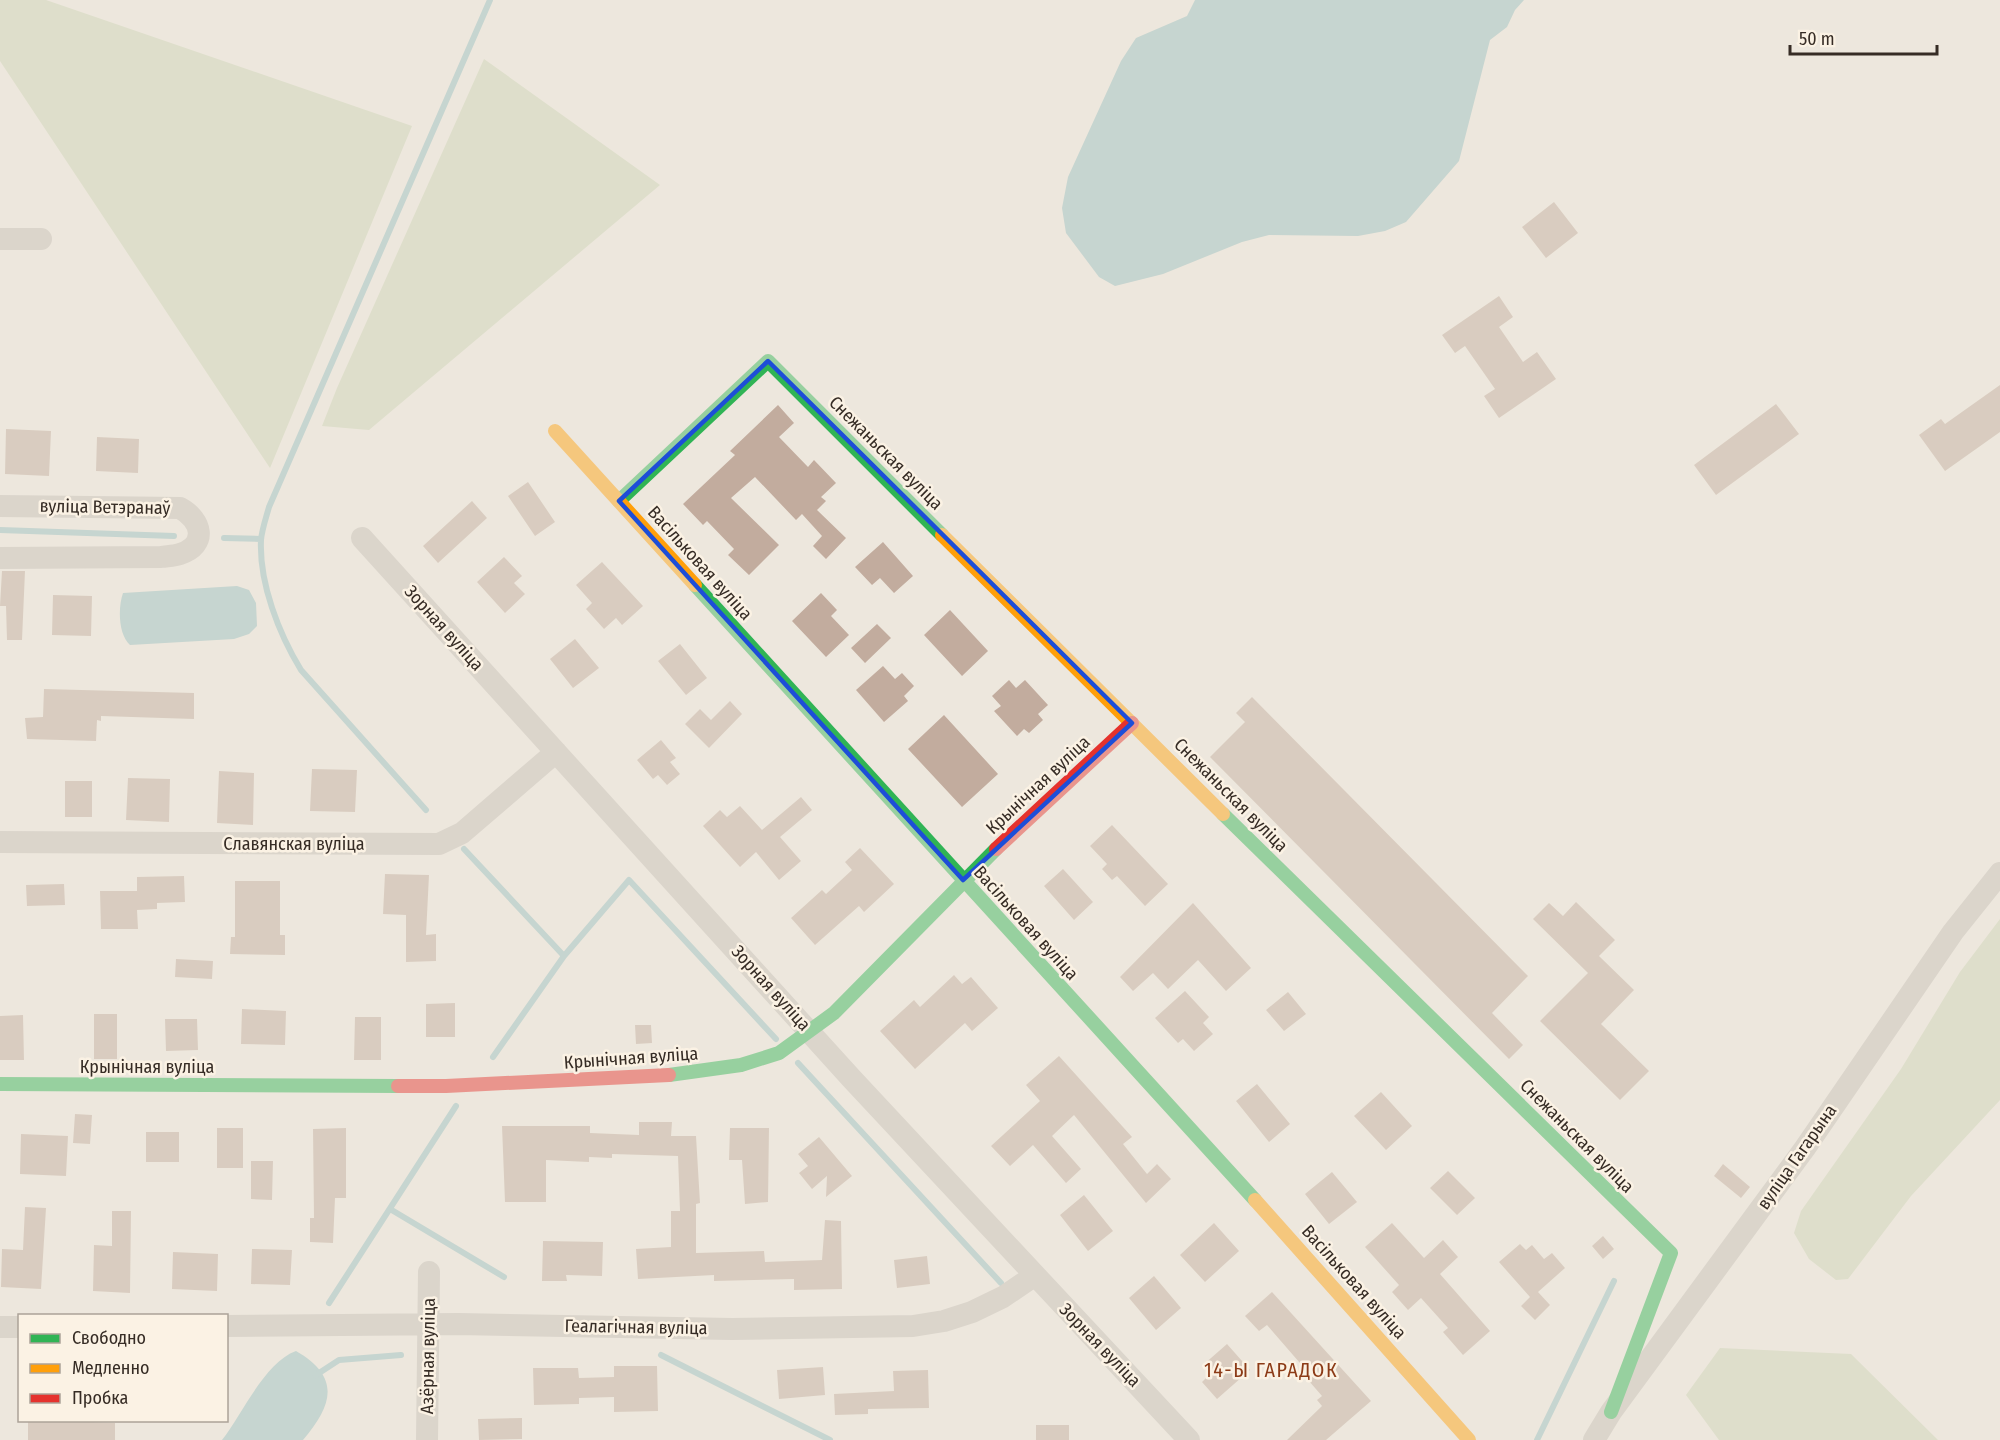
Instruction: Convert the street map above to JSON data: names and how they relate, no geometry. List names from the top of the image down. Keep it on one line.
{"streets":{"street":["Снежаньская вуліца","вуліца Ветэранаў","Васільковая вуліца","Зорная вуліца","Крынічная вуліца","Славянская вуліца","вуліца Гагарына","Геалагічная вуліца","Азёрная вуліца"]},"crossings":[["Снежаньская вуліца","Васільковая вуліца"],["Снежаньская вуліца","Крынічная вуліца"],["Снежаньская вуліца","вуліца Гагарына"],["Васільковая вуліца","Крынічная вуліца"],["Зорная вуліца","Крынічная вуліца"],["Зорная вуліца","Славянская вуліца"],["Зорная вуліца","Геалагічная вуліца"],["Геалагічная вуліца","Азёрная вуліца"]],"districts":["14-Ы ГАРАДОК"],"legend":["Свободно","Медленно","Пробка"],"scale_bar":"50 m"}
